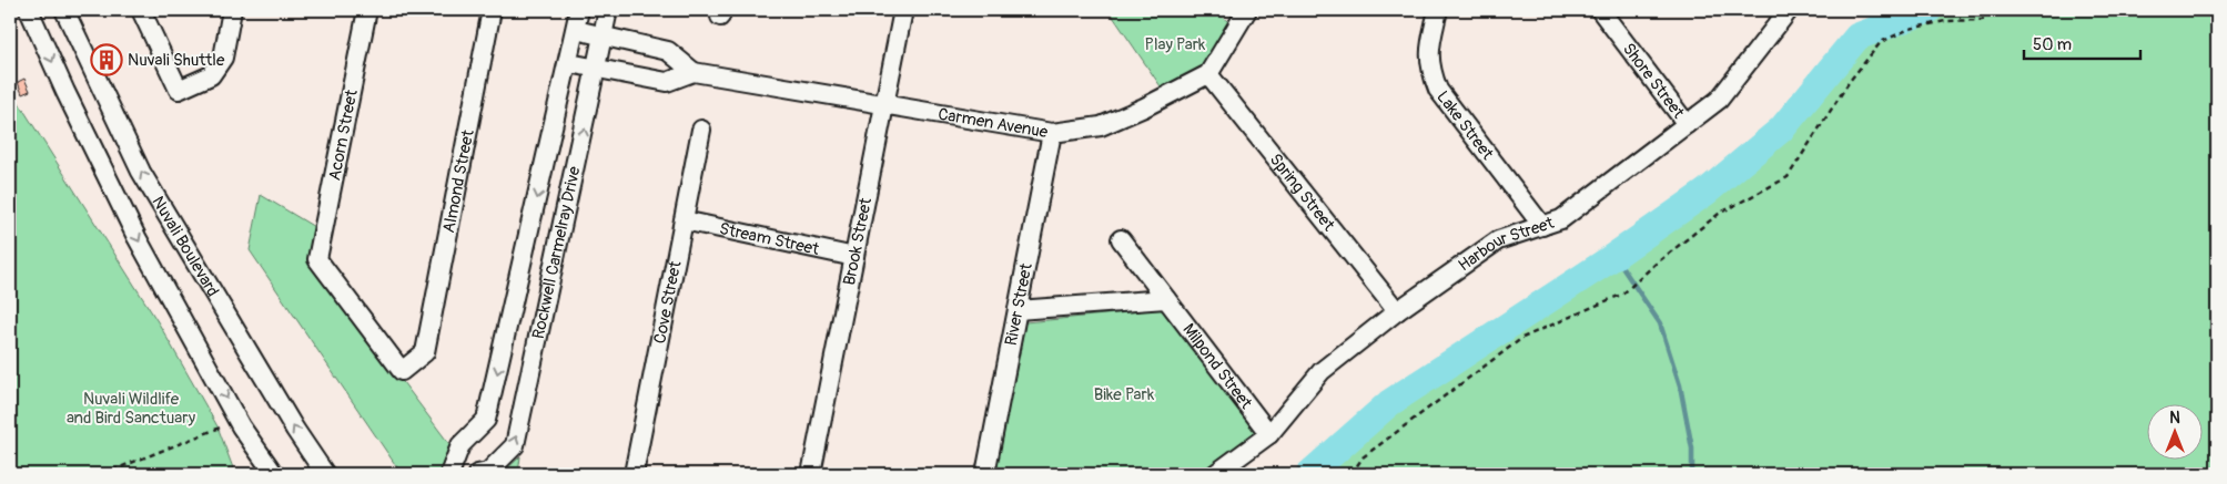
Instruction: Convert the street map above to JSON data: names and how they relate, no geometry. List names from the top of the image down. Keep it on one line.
{"streets":{"street":["Shore Street","Carmen Avenue","Lake Street","Acorn Street","Almond Street","Spring Street","Stream Street","Brook Street","Harbour Street","Nuvali Boulevard","Rockwell Carmelray Drive","Cove Street","River Street","Milpond Street"]},"crossings":[["Shore Street","Harbour Street"],["Carmen Avenue","Spring Street"],["Carmen Avenue","Brook Street"],["Carmen Avenue","Rockwell Carmelray Drive"],["Carmen Avenue","River Street"],["Lake Street","Harbour Street"],["Acorn Street","Almond Street"],["Spring Street","Harbour Street"],["Stream Street","Brook Street"],["Stream Street","Cove Street"],["Harbour Street","Milpond Street"]],"parks":["Play Park","Bike Park","Nuvali Wildlife and Bird Sanctuary"],"places":{"building":["Nuvali Shuttle"]},"scale_bar":"50 m","north":"top"}
